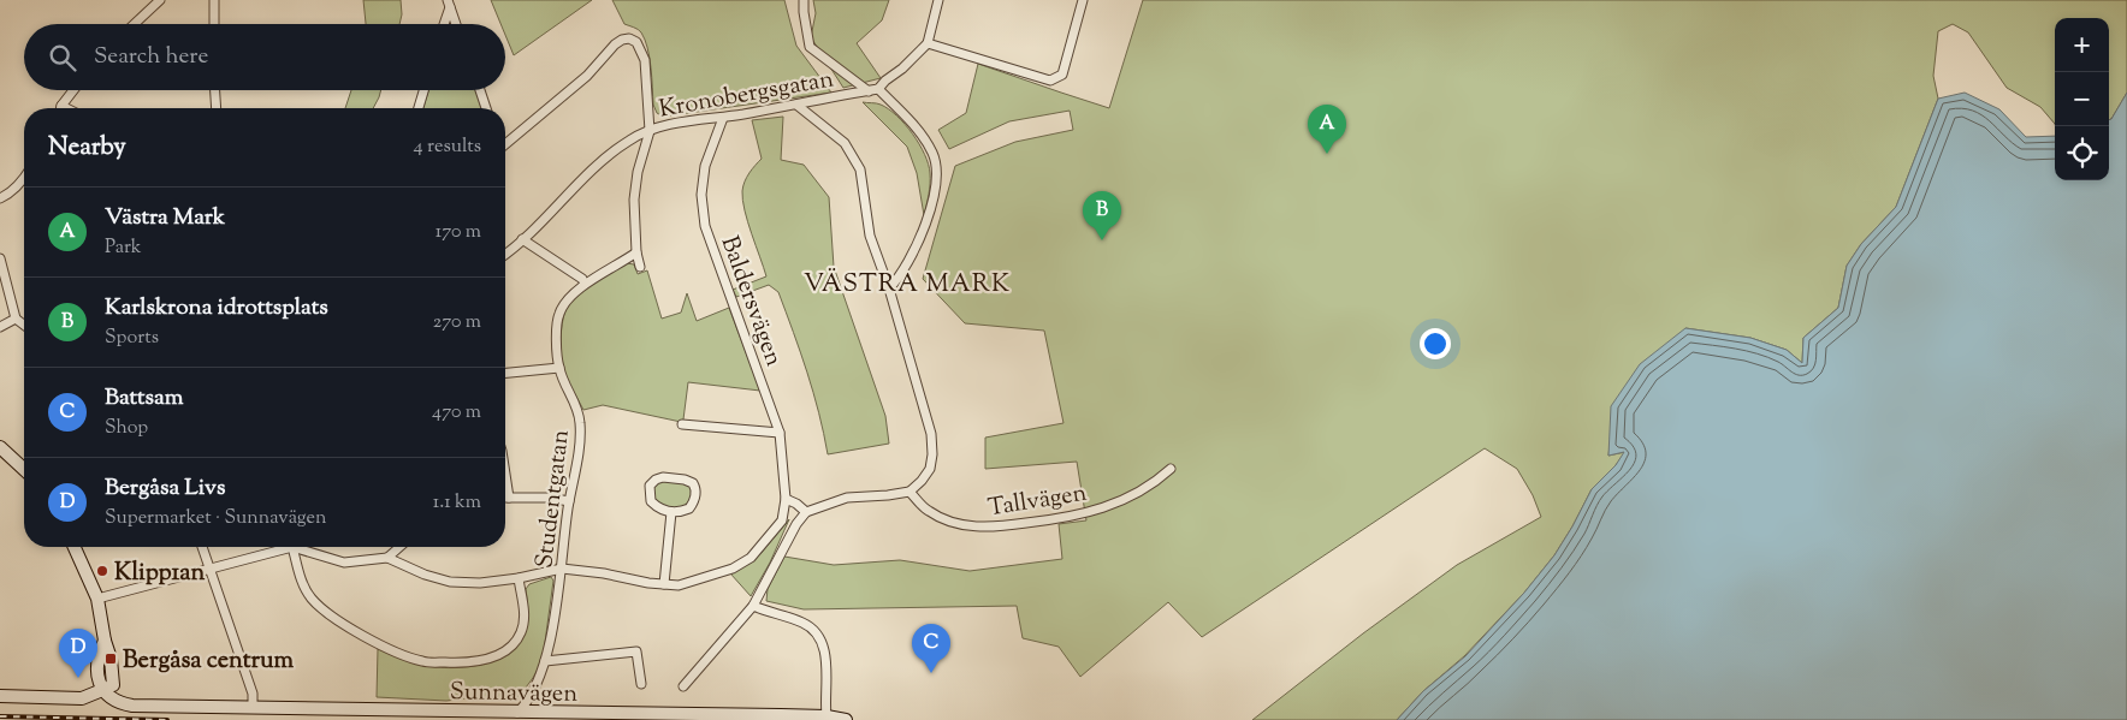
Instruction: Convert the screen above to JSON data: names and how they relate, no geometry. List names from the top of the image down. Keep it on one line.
{"streets":{"main road":["Sunnavägen"],"street":["Kronobergsgatan","Baldersvägen","Studentgatan","Tallvägen"]},"crossings":[["Kronobergsgatan","Baldersvägen"],["Studentgatan","Sunnavägen"]],"districts":["VÄSTRA MARK"],"places":{"other":["Klipp1an"],"transit":["Bergåsa centrum"]},"page":{"map_buttons":["+","−"],"search":"Search here","pins":["A","B","C","D"],"heading":["Nearby","4 results"],"list":[{"mark":"A","name":"Västra Mark","note":"Park","value":"170 m"},{"mark":"B","name":"Karlskrona idrottsplats","note":"Sports","value":"270 m"},{"mark":"C","name":"Battsam","note":"Shop","value":"470 m"},{"mark":"D","name":"Bergåsa Livs","note":"Supermarket · Sunnavägen","value":"1.1 km"}]}}
